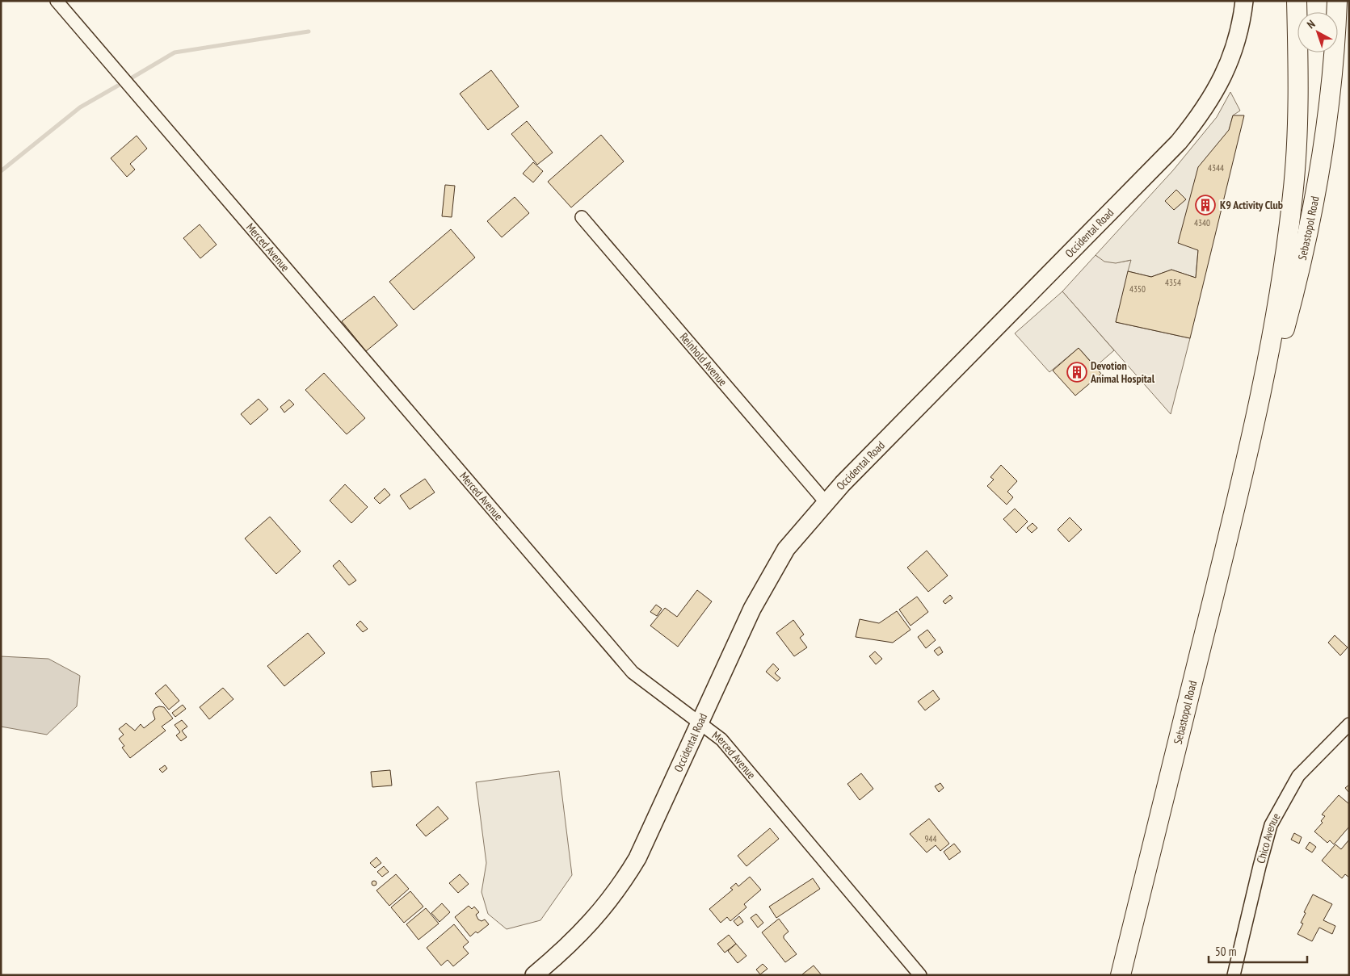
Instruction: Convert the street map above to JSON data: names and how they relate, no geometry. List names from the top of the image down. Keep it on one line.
{"streets":{"main road":["Sebastopol Road"],"street":["Occidental Road","Merced Avenue","Reinhold Avenue","Chico Avenue"]},"crossings":[["Occidental Road","Merced Avenue"],["Occidental Road","Reinhold Avenue"]],"places":{"building":["K9 Activity Club","Devotion Animal Hospital"]},"house_numbers":["4344","4340","4354","4350","944"],"scale_bar":"50 m","north":"top left"}
